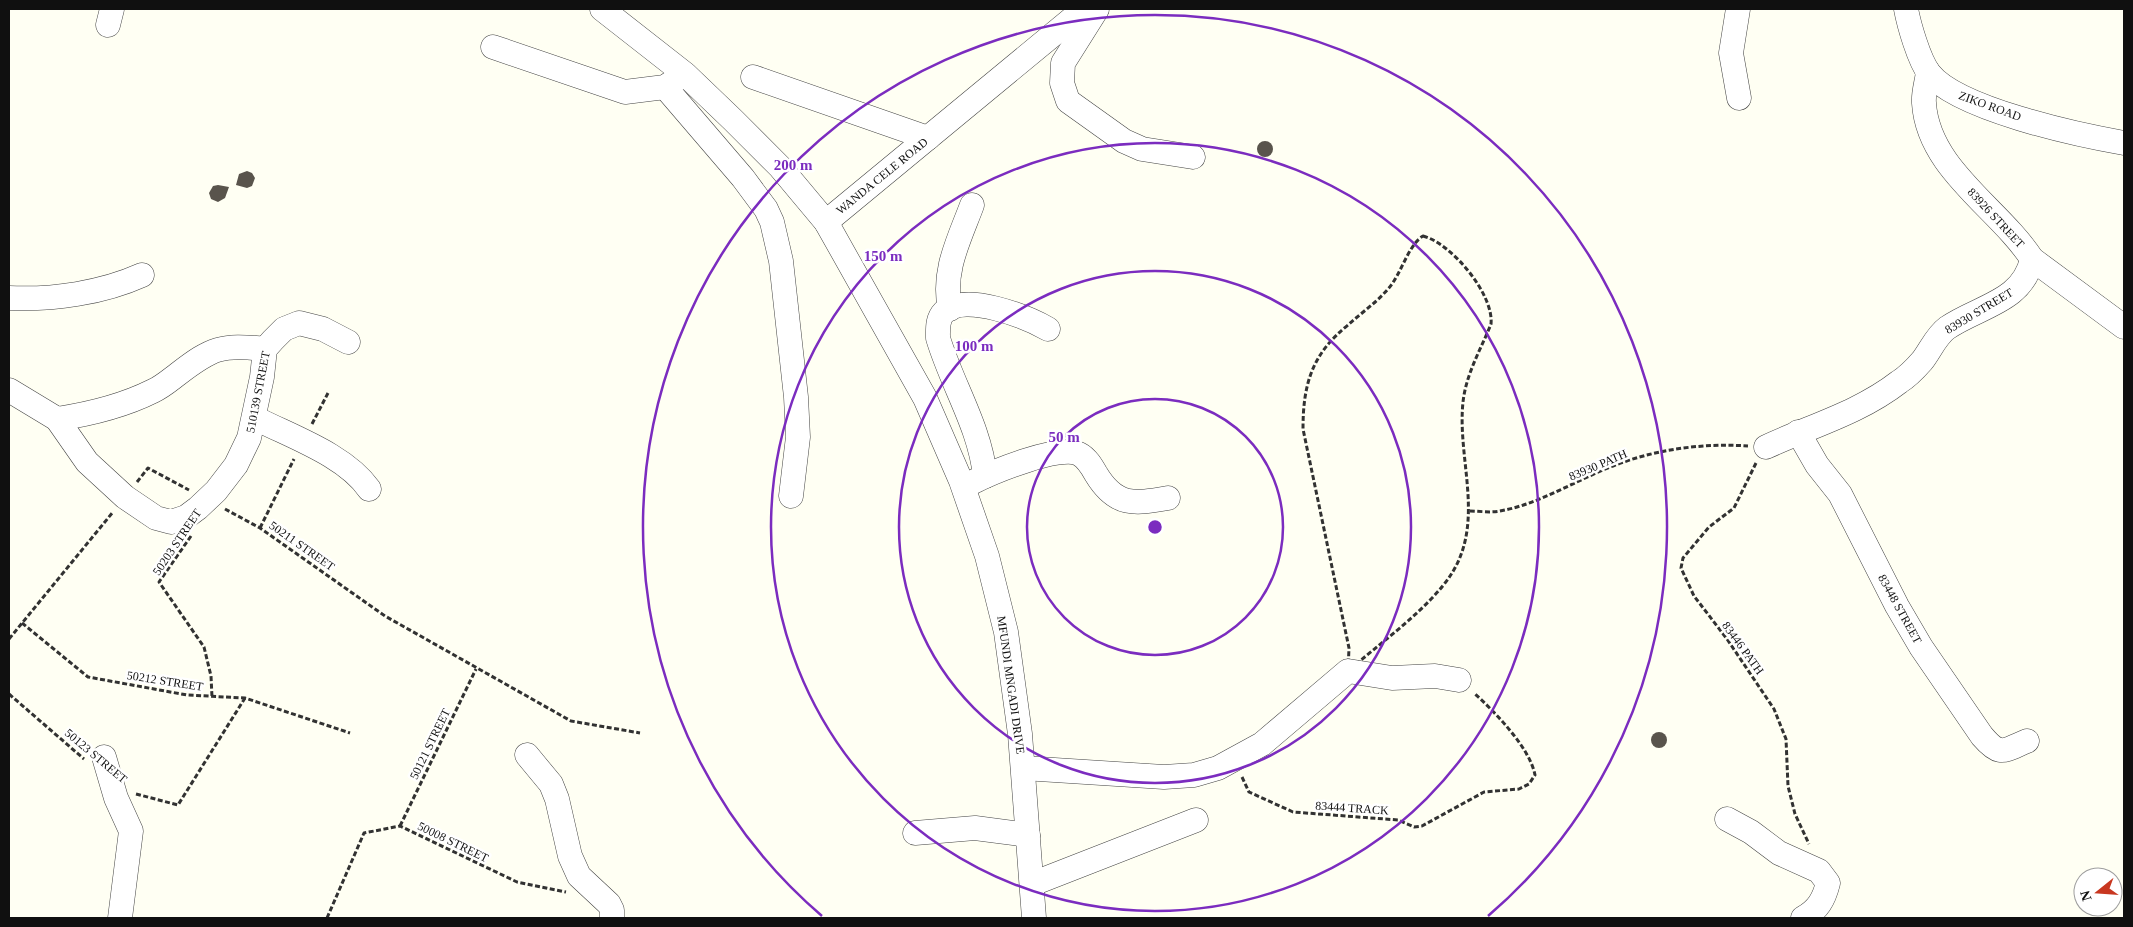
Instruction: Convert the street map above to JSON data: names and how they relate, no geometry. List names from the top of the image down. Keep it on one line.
{"streets":{"street":["ZIKO ROAD","WANDA CELE ROAD","83926 STREET","83930 STREET","510139 STREET","83448 STREET","MFUNDI MNGADI DRIVE"],"path":["83930 PATH","50203 STREET","50211 STREET","83446 PATH","50212 STREET","50121 STREET","50123 STREET","83444 TRACK","50008 STREET"]},"crossings":[["ZIKO ROAD","83926 STREET"],["WANDA CELE ROAD","MFUNDI MNGADI DRIVE"],["83926 STREET","83930 STREET"],["83930 STREET","83930 PATH"],["83930 STREET","83448 STREET"],["83930 STREET","83446 PATH"],["510139 STREET","50211 STREET"],["83930 PATH","83446 PATH"],["50203 STREET","50212 STREET"],["50211 STREET","50212 STREET"],["50211 STREET","50121 STREET"],["50212 STREET","50123 STREET"],["50121 STREET","50008 STREET"]],"north":"left","rings":["200 m","150 m","100 m","50 m"]}
